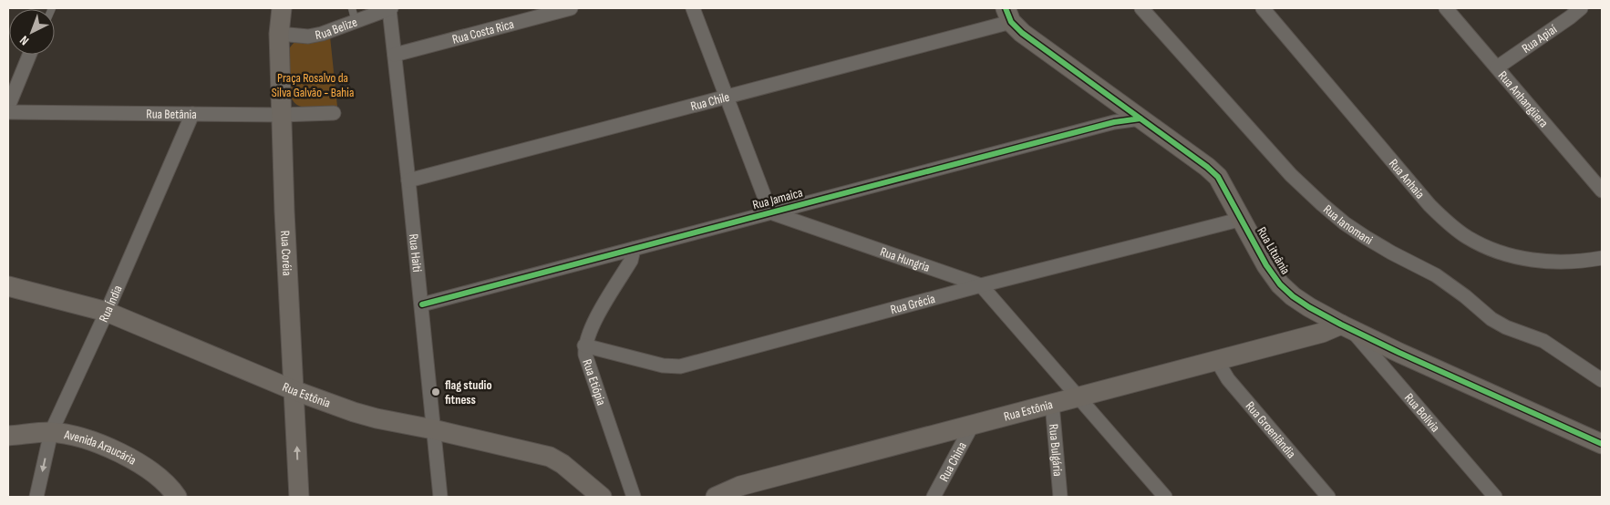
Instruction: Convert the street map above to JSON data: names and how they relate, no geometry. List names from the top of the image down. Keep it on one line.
{"streets":{"street":["Rua Belize","Rua Costa Rica","Rua Apiaí","Rua Anhangüera","Rua Chile","Rua Betânia","Rua Anhaia","Rua Jamaica","Rua Ianomani","Rua Lituânia","Rua Coréia","Rua Haiti","Rua Hungria","Rua Índia","Rua Grécia","Rua Etiópia","Rua Estônia","Rua Bolívia","Rua Groenlândia","Avenida Araucária","Rua Bulgária","Rua China"]},"crossings":[["Rua Belize","Rua Coréia"],["Rua Belize","Rua Haiti"],["Rua Costa Rica","Rua Haiti"],["Rua Apiaí","Rua Anhangüera"],["Rua Chile","Rua Lituânia"],["Rua Chile","Rua Haiti"],["Rua Betânia","Rua Coréia"],["Rua Betânia","Rua Índia"],["Rua Jamaica","Rua Lituânia"],["Rua Jamaica","Rua Haiti"],["Rua Jamaica","Rua Hungria"],["Rua Jamaica","Rua Etiópia"],["Rua Lituânia","Rua Grécia"],["Rua Lituânia","Rua Estônia"],["Rua Lituânia","Rua Bolívia"],["Rua Coréia","Rua Estônia"],["Rua Haiti","Rua Estônia"],["Rua Hungria","Rua Grécia"],["Rua Hungria","Rua Estônia"],["Rua Índia","Rua Estônia"],["Rua Índia","Avenida Araucária"],["Rua Grécia","Rua Etiópia"],["Rua Estônia","Rua Bolívia"],["Rua Estônia","Rua Groenlândia"],["Rua Estônia","Rua Bulgária"],["Rua Estônia","Rua China"]],"parks":["Praça Rosalvo da Silva Galvăo - Bahia"],"places":["flag studio fitness"],"north":"bottom left"}
